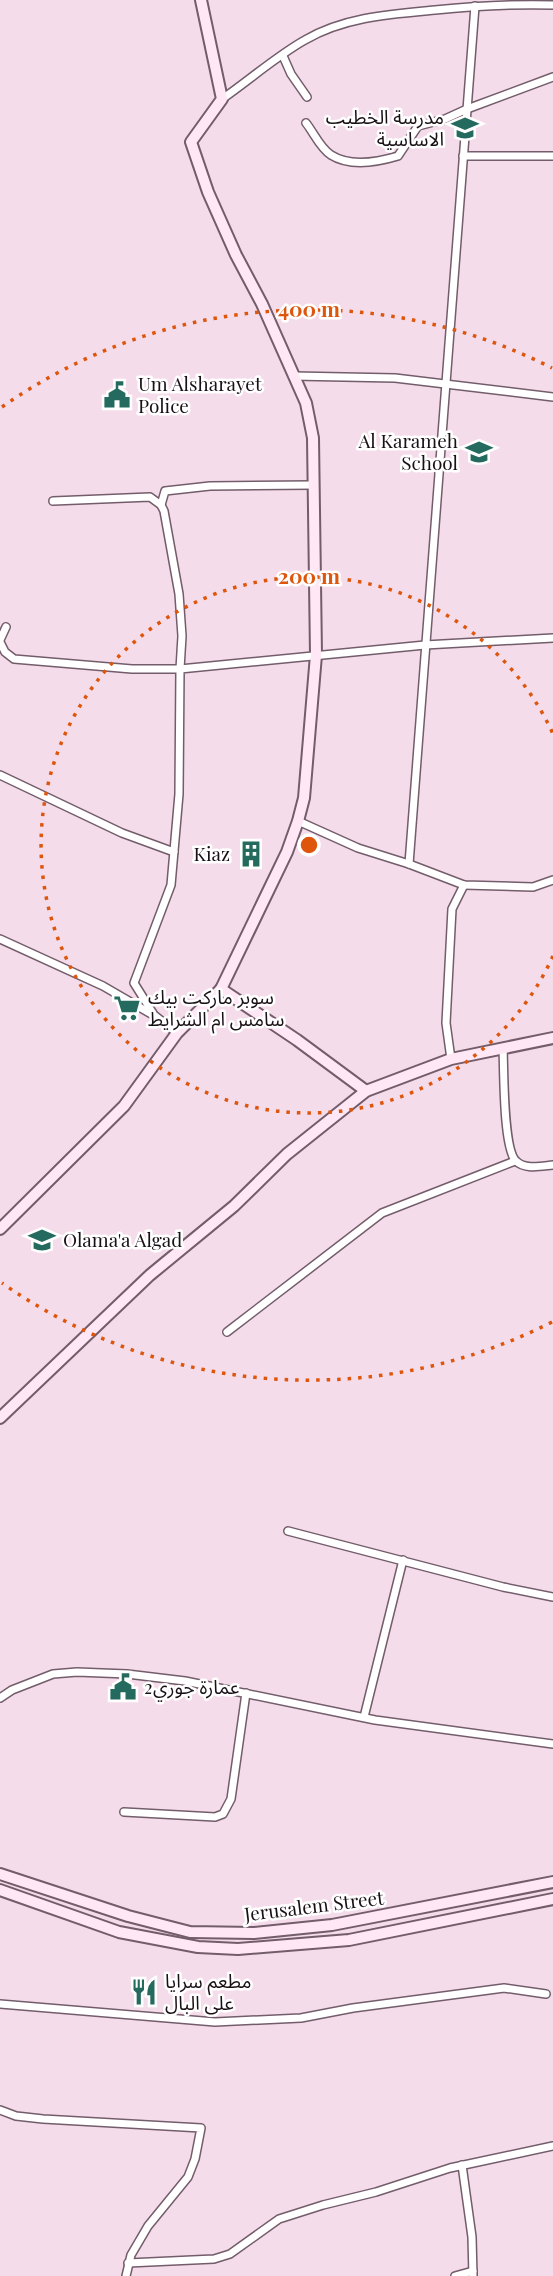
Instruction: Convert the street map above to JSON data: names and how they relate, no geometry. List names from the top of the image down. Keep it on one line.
{"streets":{"street":["Jerusalem Street"]},"places":{"school or university":["مدرسة الخطيب الاساسية","Al Karameh School","Olama'a Algad"],"public building":["Um Alsharayet Police","عمارة جوري2"],"building":["Kiaz"],"supermarket":["سوبر ماركت بيك سامس ام الشرايط"],"restaurant":["مطعم سرايا على البال"]},"rings":["400 m","200 m"]}
